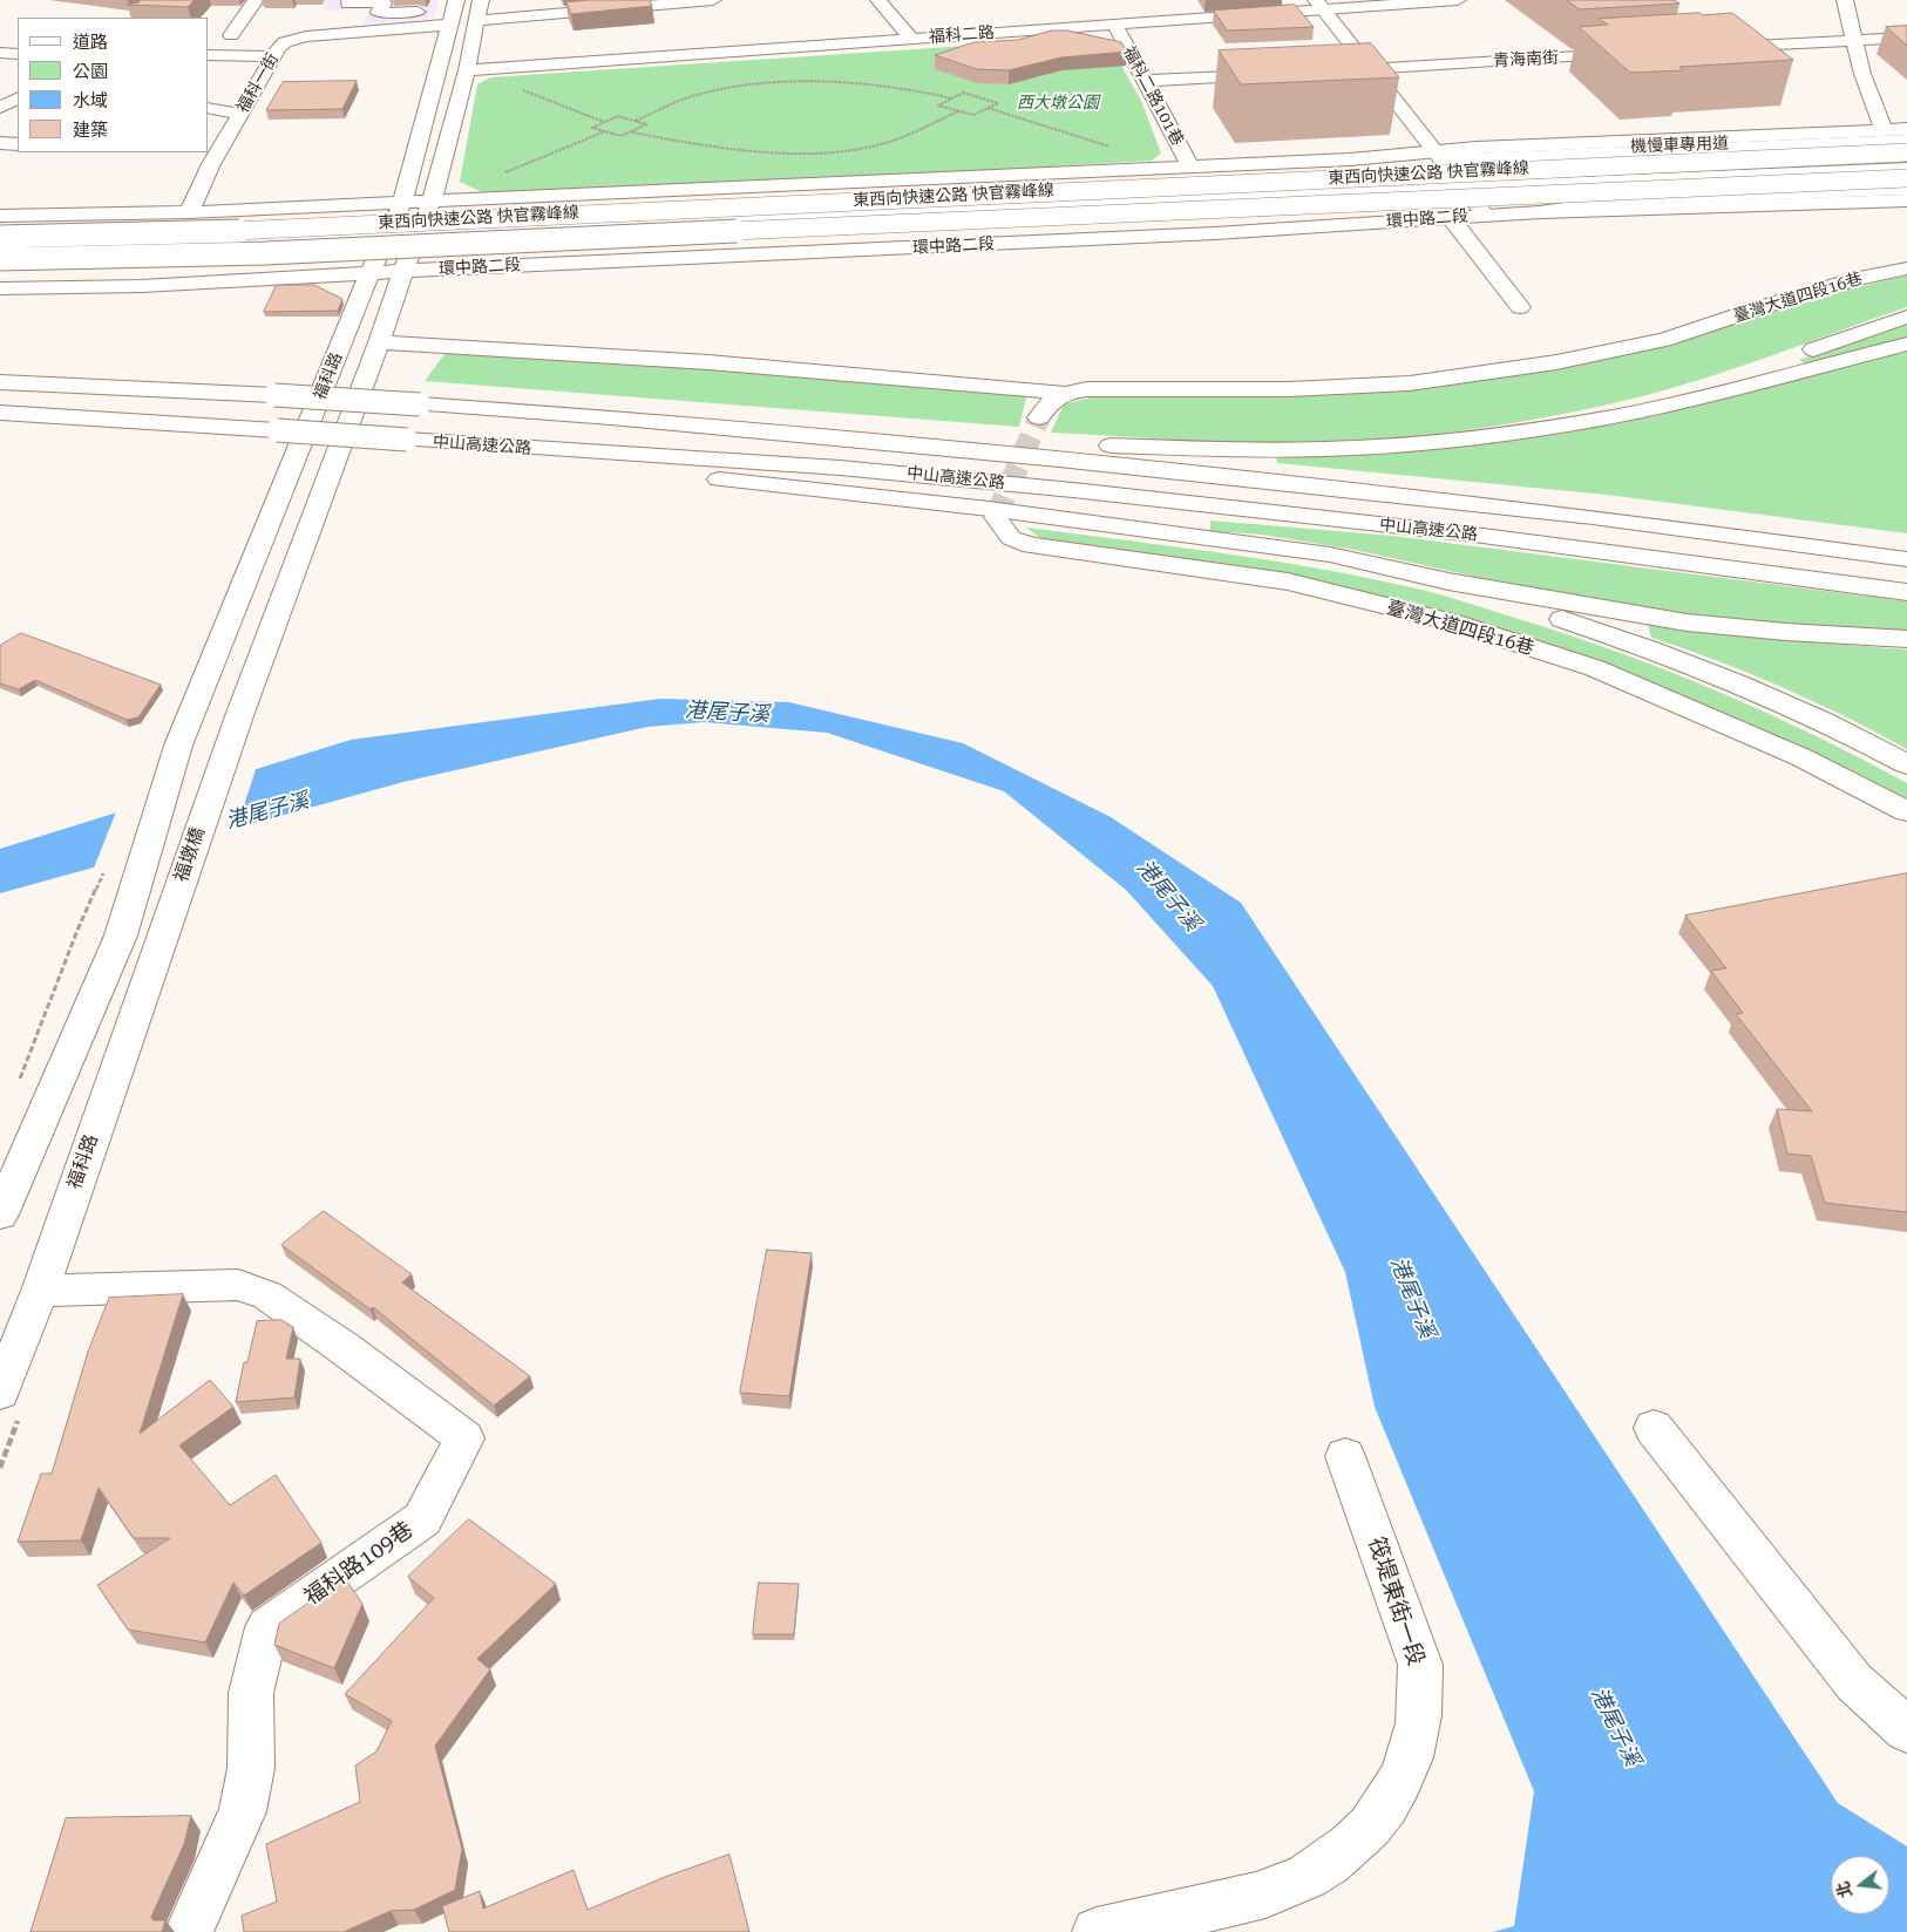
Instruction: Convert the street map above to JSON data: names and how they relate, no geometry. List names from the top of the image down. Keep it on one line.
{"streets":{"main road":["福科二路","青海南街","福科一街","福科二路101巷","機慢車專用道","東西向快速公路 快官霧峰線","環中路二段","臺灣大道四段16巷","福科路","中山高速公路","福墩橋","福科路109巷","筏堤東街一段"]},"crossings":[["福科二路","福科二路101巷"],["福科二路","福科路"],["福科一街","福科路"],["東西向快速公路 快官霧峰線","環中路二段"],["環中路二段","福科路"],["臺灣大道四段16巷","福科路"],["福科路","福墩橋"],["福科路","福科路109巷"]],"water":["港尾子溪"],"parks":["西大墩公園"],"legend":["道路","公園","水域","建築"],"north":"left"}
